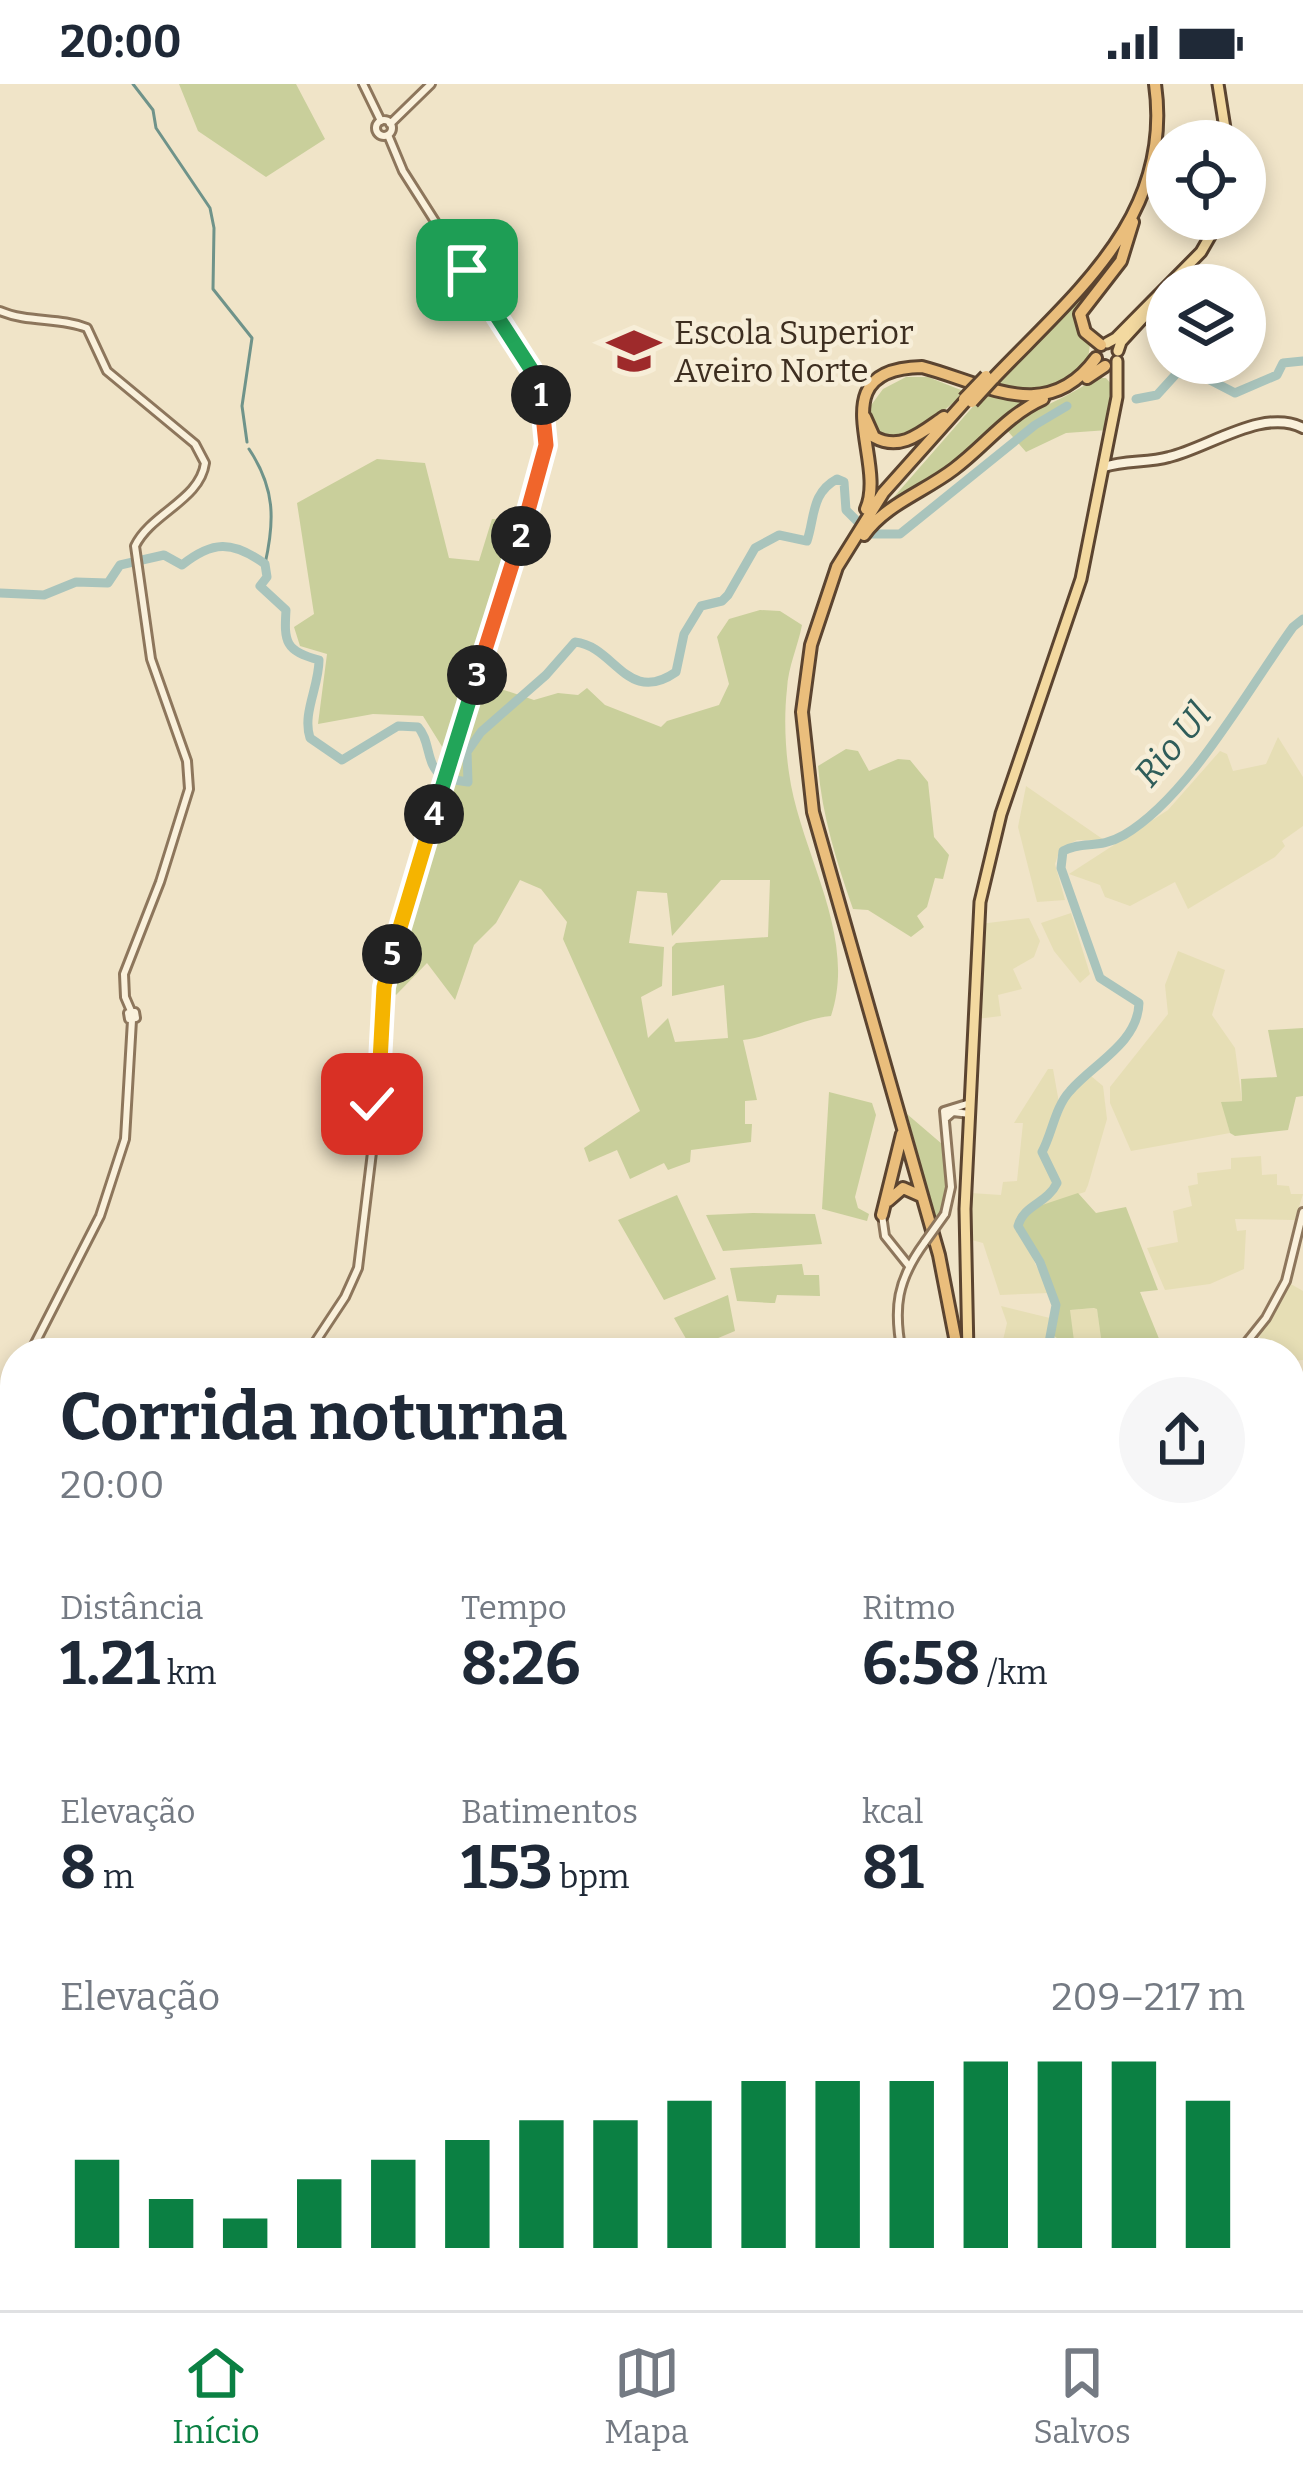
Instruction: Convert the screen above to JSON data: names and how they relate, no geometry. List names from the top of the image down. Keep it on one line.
{"water":["Rio Ul"],"places":{"school or university":["Escola Superior Aveiro Norte"]},"page":{"status":"20:00","pins":["1","2","3","4","5"],"heading":["Corrida noturna","20:00"],"stats":[["Distância","1.21 km"],["Tempo","8:26"],["Ritmo","6:58 /km"],["Elevação","8 m"],["Batimentos","153 bpm"],["kcal","81"]],"chart":["Elevação","209–217 m"],"tabs":["Início","Mapa","Salvos"]}}
